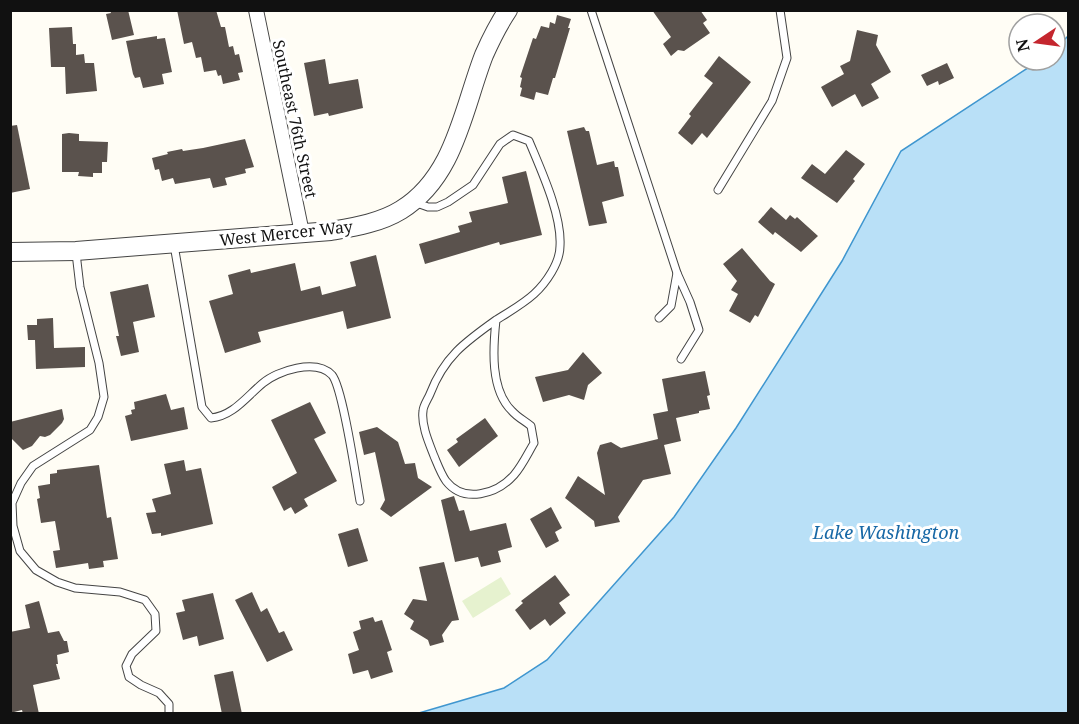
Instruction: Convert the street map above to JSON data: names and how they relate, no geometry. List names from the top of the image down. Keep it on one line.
{"streets":{"street":["Southeast 76th Street","West Mercer Way"]},"crossings":[["Southeast 76th Street","West Mercer Way"]],"water":["Lake Washington"],"north":"left"}
